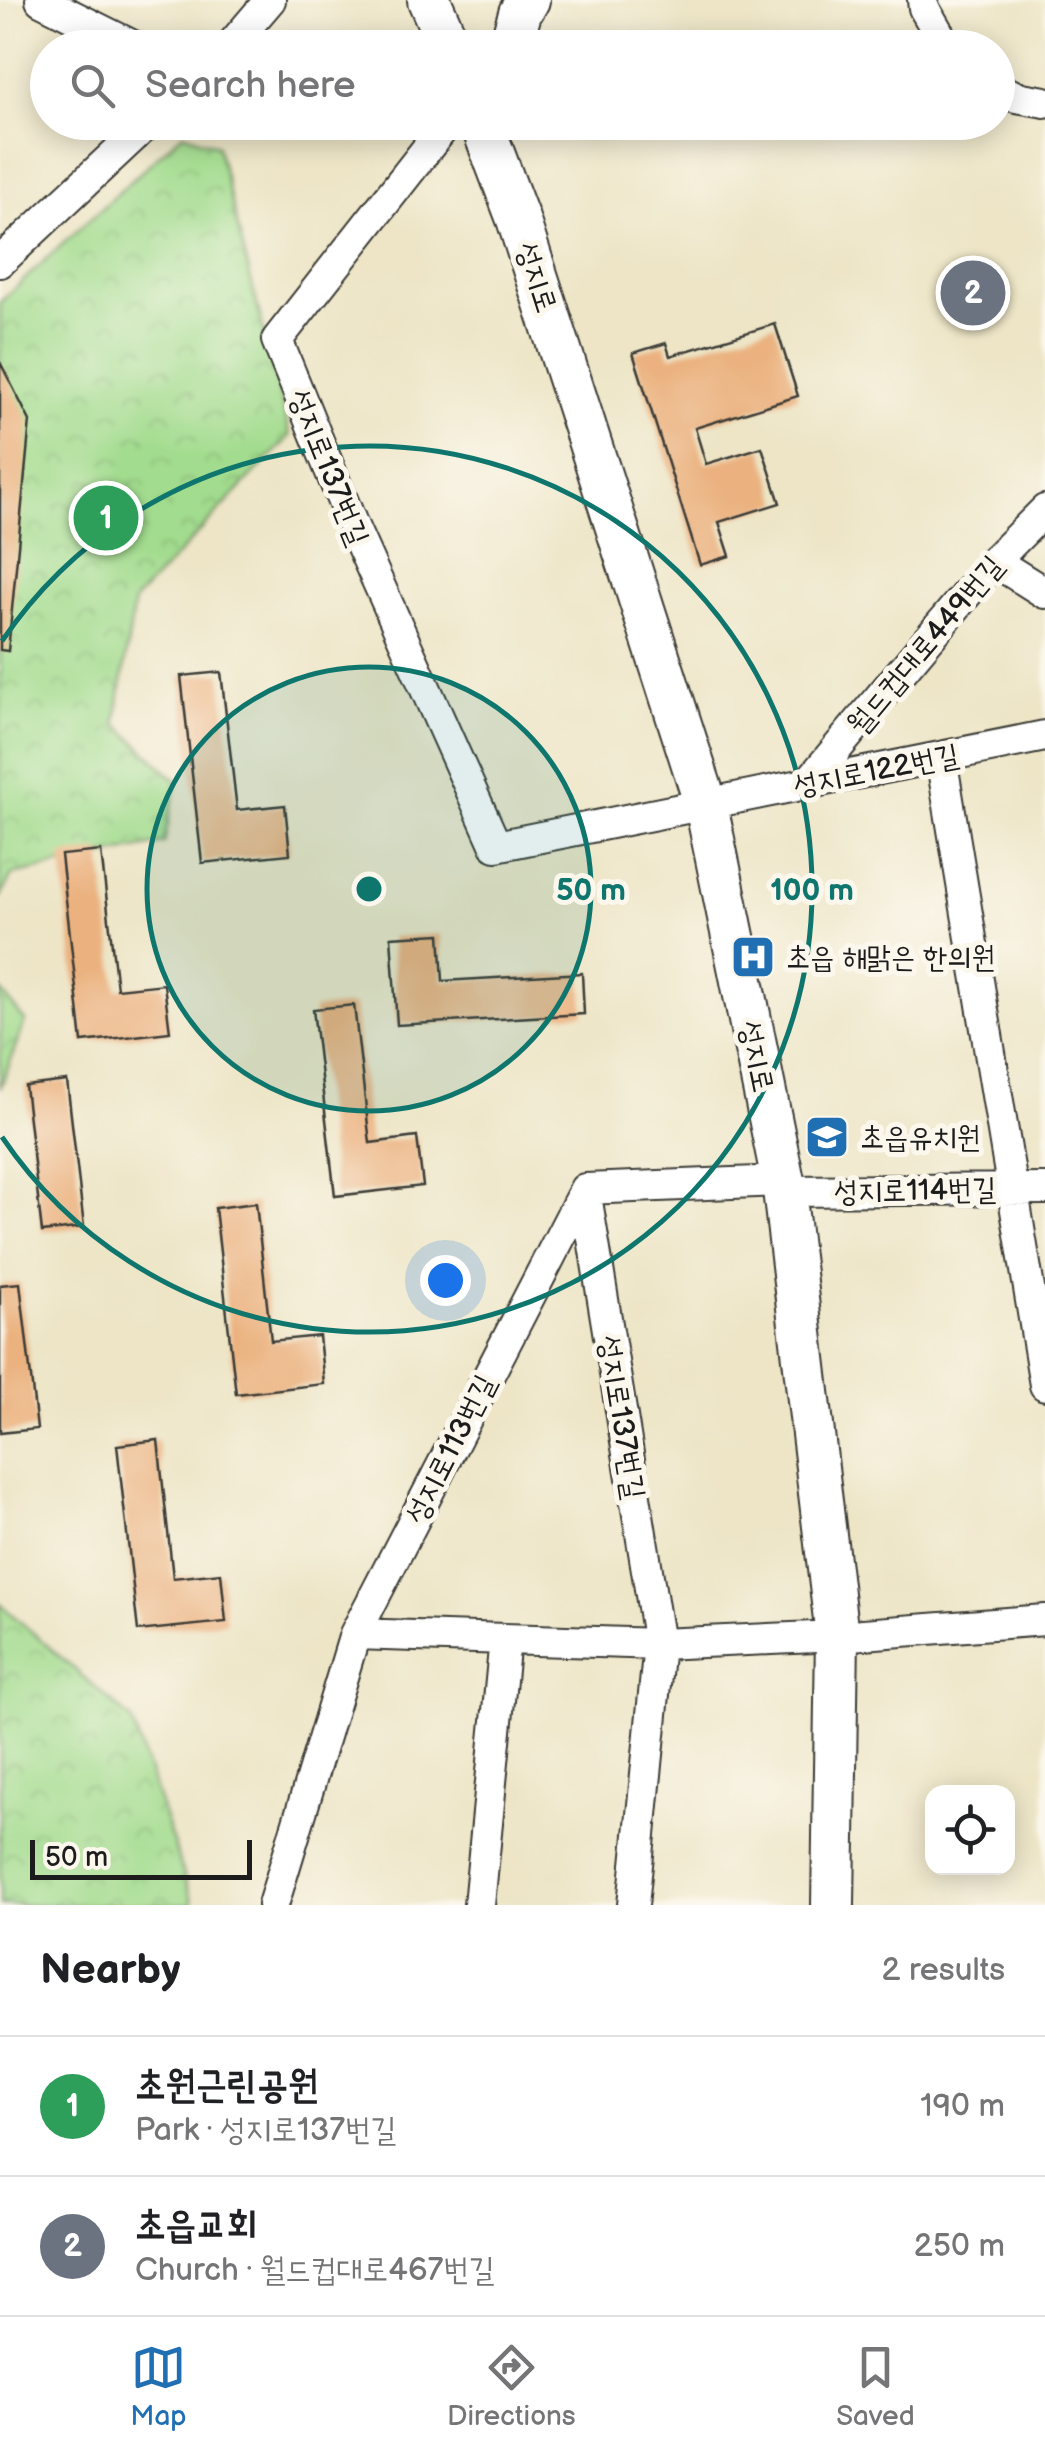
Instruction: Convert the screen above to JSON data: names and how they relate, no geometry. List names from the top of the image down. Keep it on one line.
{"streets":{"main road":["성지로"],"street":["성지로137번길","월드컵대로449번길","성지로122번길","성지로114번길","성지로113번길"]},"crossings":[["성지로","성지로122번길"],["성지로","성지로114번길"],["성지로137번길","성지로122번길"],["성지로137번길","성지로113번길"],["월드컵대로449번길","성지로122번길"]],"places":{"hospital":["초읍 해맑은 한의원"],"school or university":["초읍유치원"]},"scale_bar":"50 m","page":{"search":"Search here","pins":["2","1"],"scale":"50 m","heading":["Nearby","2 results"],"list":[{"mark":"1","name":"초원근린공원","note":"Park · 성지로137번길","value":"190 m"},{"mark":"2","name":"초읍교회","note":"Church · 월드컵대로467번길","value":"250 m"}],"nav":["Map","Directions","Saved"]},"rings":["50 m","100 m"]}
